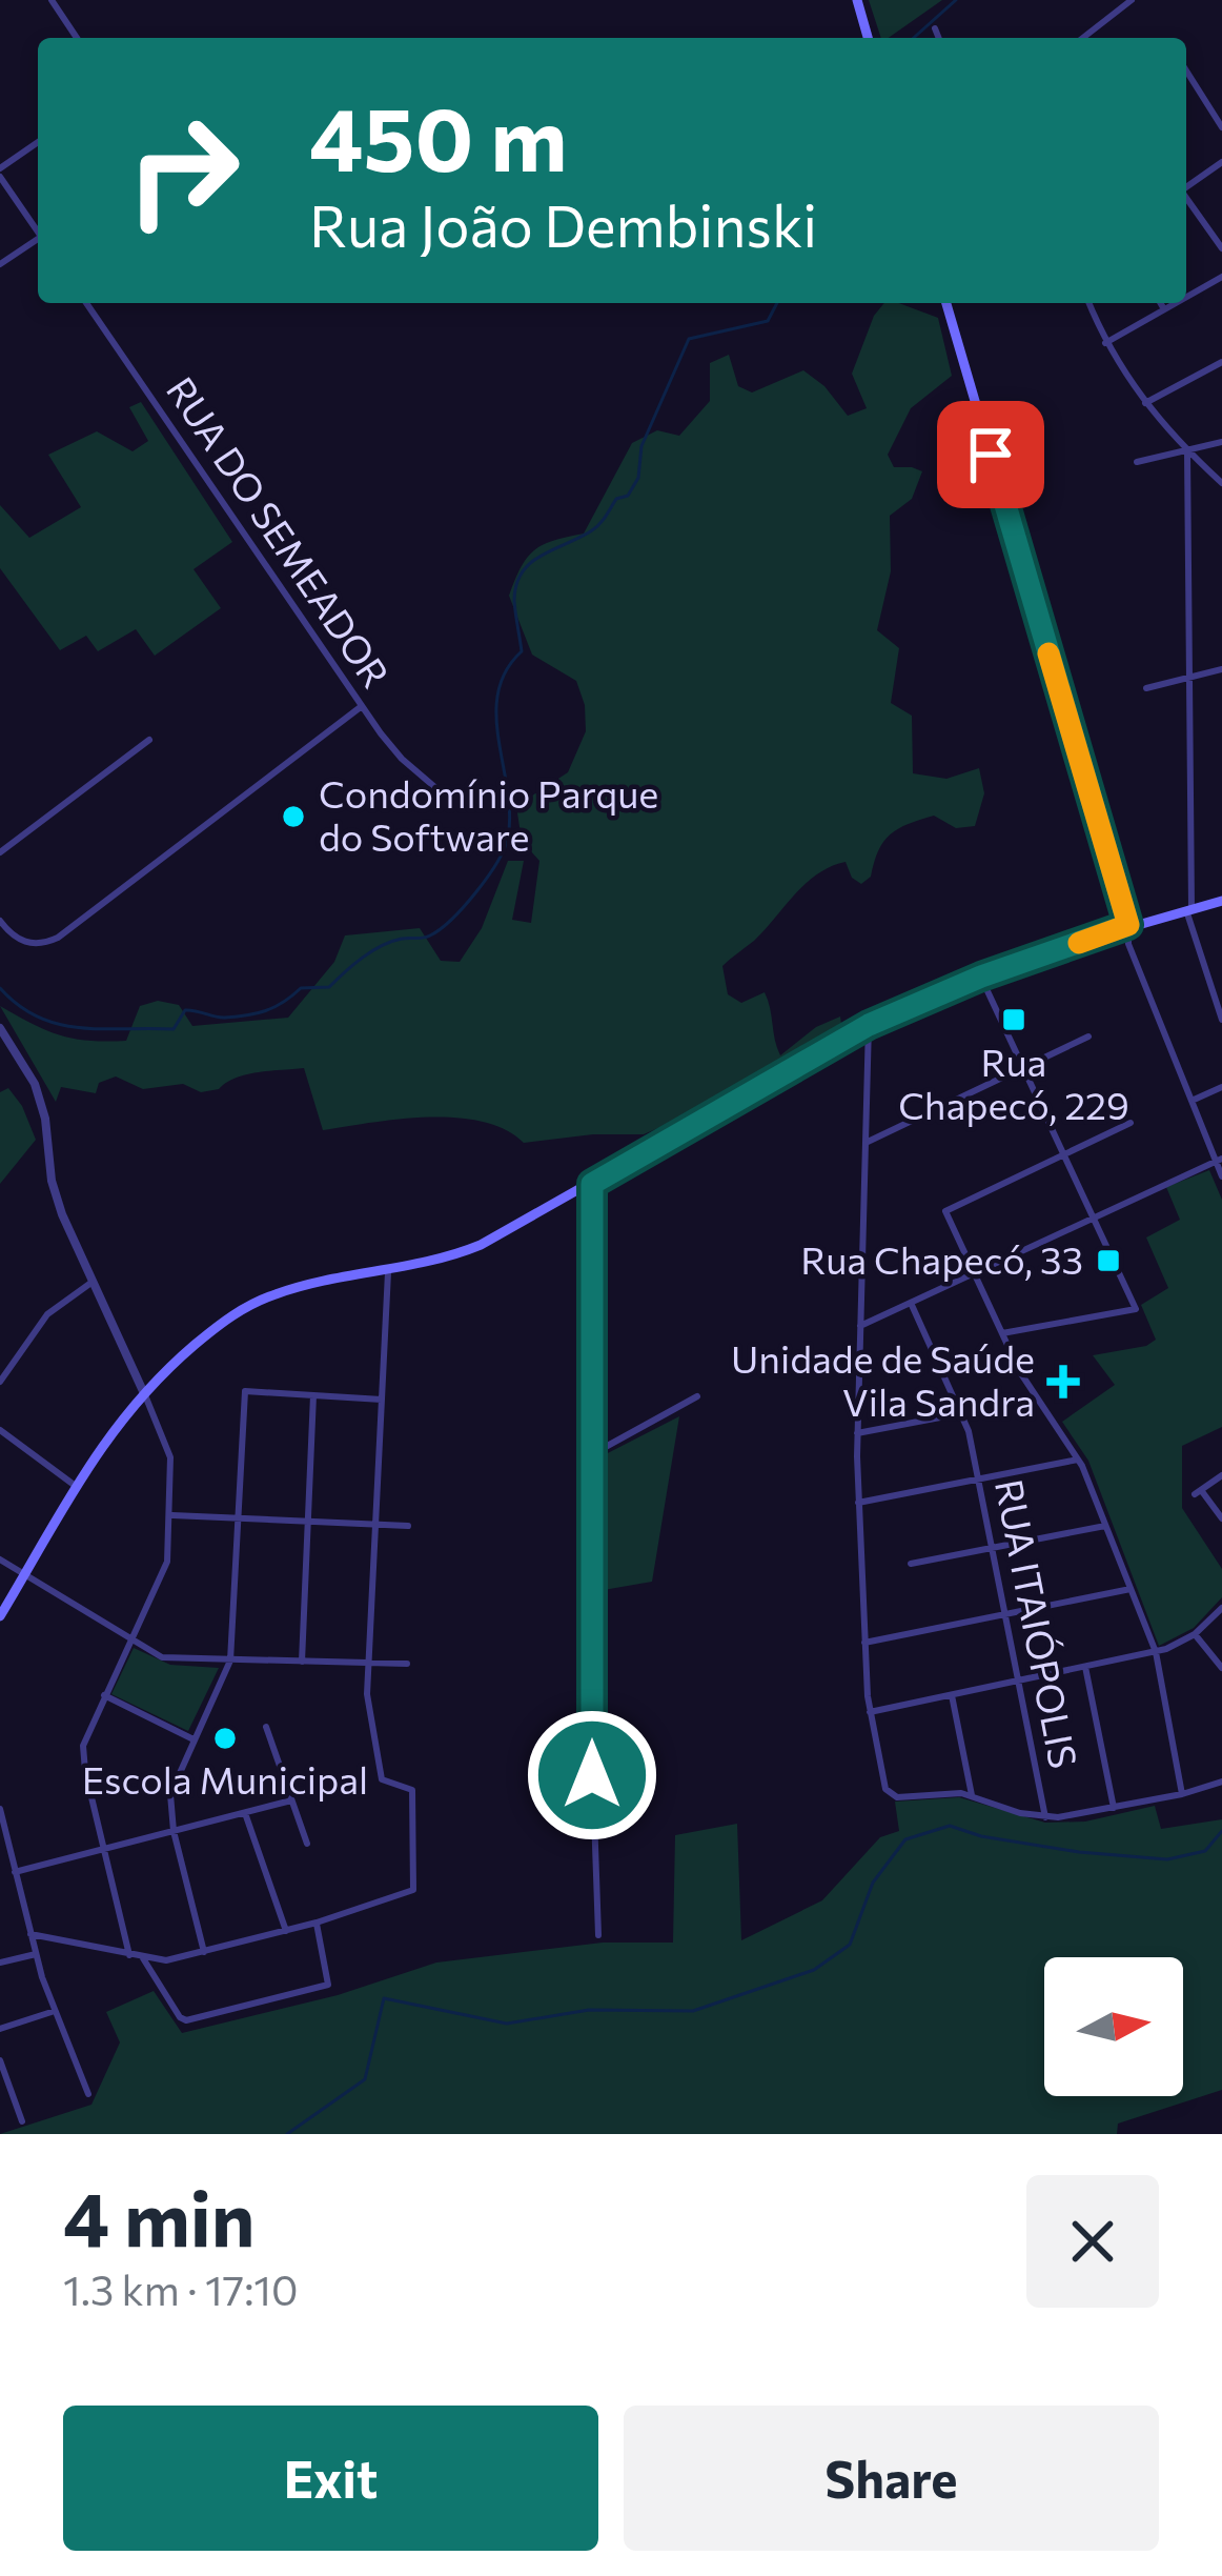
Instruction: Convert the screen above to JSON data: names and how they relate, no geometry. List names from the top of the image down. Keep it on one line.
{"streets":{"street":["RUA DO SEMEADOR","RUA ITAIÓPOLIS"]},"places":{"other":["Condomínio Parque do Software","Escola Municipal"],"transit":["Rua Chapecó, 229","Rua Chapecó, 33"],"health":["Unidade de Saúde Vila Sandra"]},"north":"right","page":{"turn":["450 m","Rua João Dembinski"],"heading":["4 min","1.3 km · 17:10"],"buttons":["Exit","Share"]}}
